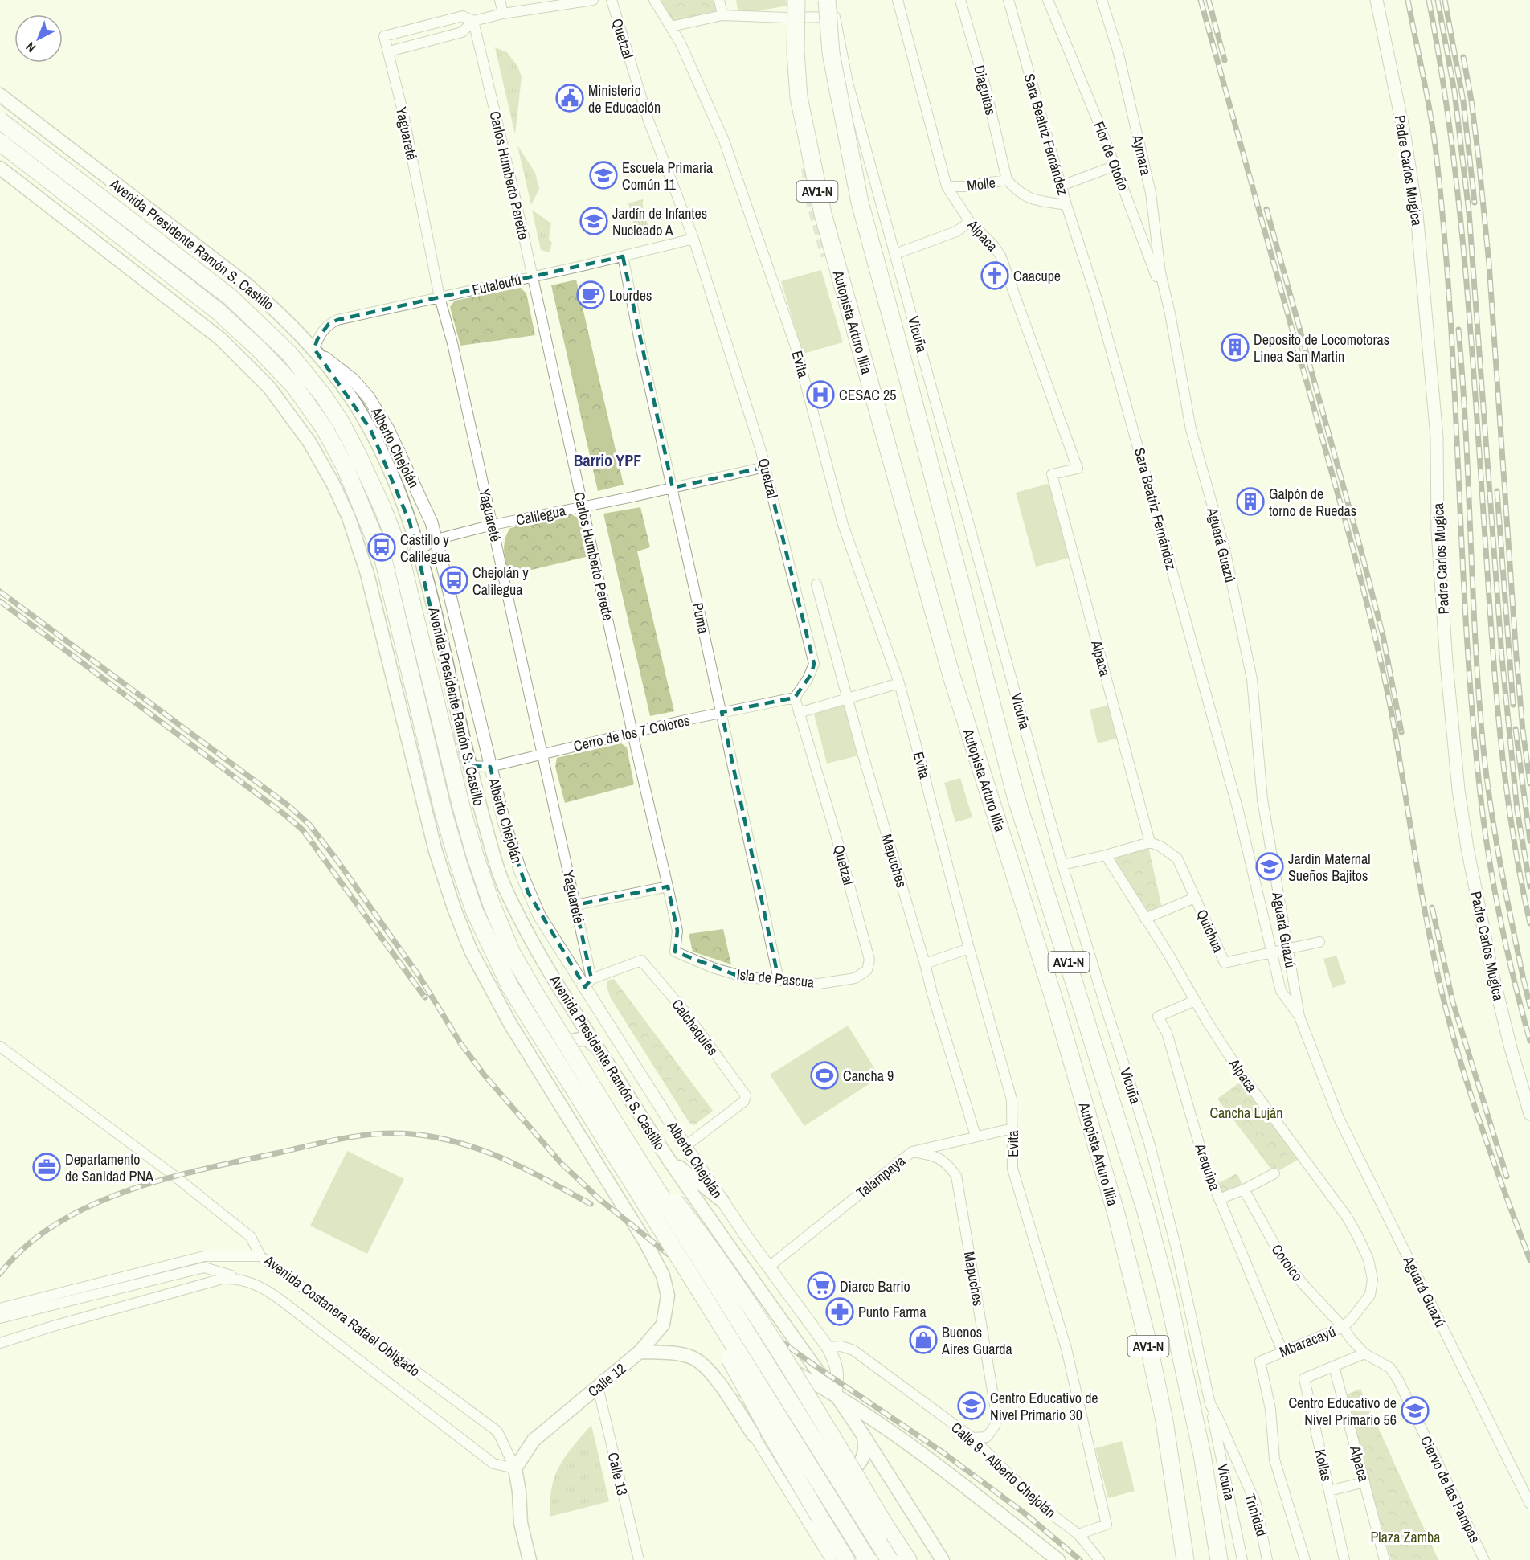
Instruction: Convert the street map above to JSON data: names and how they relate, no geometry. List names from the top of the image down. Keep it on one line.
{"streets":{"highway":["AV1-N","Autopista Arturo Illia"],"main road":["Avenida Presidente Ramón S. Castillo","Avenida Costanera Rafael Obligado","Calle 12"],"street":["Quetzal","Diaguitas","Yaguareté","Sara Beatriz Fernández","Aymara","Flor de Otoño","Padre Carlos Mugica","Carlos Humberto Perette","Molle","Alpaca","Futaleufú","Vicuña","Evita","Alberto Chejolán","Calilegua","Aguará Guazú","Puma","Cerro de los 7 Colores","Mapuches","Quichua","Isla de Pascua","Calchaquíes","Arequipa","Talampaya","Coroico","Mbaracayú","Kollas","Calle 9 - Alberto Chejolán","Calle 13","Ciervo de las Pampas","Trinidad"]},"crossings":[["Quetzal","Futaleufú"],["Quetzal","Calilegua"],["Quetzal","Cerro de los 7 Colores"],["Quetzal","Isla de Pascua"],["Diaguitas","Molle"],["Yaguareté","Futaleufú"],["Yaguareté","Alberto Chejolán"],["Yaguareté","Calilegua"],["Yaguareté","Cerro de los 7 Colores"],["Yaguareté","Calchaquíes"],["Sara Beatriz Fernández","Molle"],["Sara Beatriz Fernández","Aguará Guazú"],["Sara Beatriz Fernández","Quichua"],["Aymara","Flor de Otoño"],["Aymara","Aguará Guazú"],["Flor de Otoño","Aguará Guazú"],["Carlos Humberto Perette","Futaleufú"],["Carlos Humberto Perette","Calilegua"],["Carlos Humberto Perette","Cerro de los 7 Colores"],["Carlos Humberto Perette","Isla de Pascua"],["Molle","Alpaca"],["Alpaca","Quichua"],["Alpaca","Arequipa"],["Alpaca","Mbaracayú"],["Alpaca","Kollas"],["Avenida Presidente Ramón S. Castillo","Futaleufú"],["Avenida Presidente Ramón S. Castillo","Alberto Chejolán"],["Avenida Presidente Ramón S. Castillo","Calilegua"],["Avenida Presidente Ramón S. Castillo","Cerro de los 7 Colores"],["Futaleufú","Alberto Chejolán"],["Futaleufú","Puma"],["Vicuña","Trinidad"],["Evita","Talampaya"],["Evita","Calle 9 - Alberto Chejolán"],["Alberto Chejolán","Calilegua"],["Alberto Chejolán","Cerro de los 7 Colores"],["Alberto Chejolán","Calchaquíes"],["Alberto Chejolán","Talampaya"],["Calilegua","Puma"],["Puma","Cerro de los 7 Colores"],["Puma","Isla de Pascua"],["Mapuches","Talampaya"],["Mapuches","Calle 9 - Alberto Chejolán"],["Arequipa","Mbaracayú"],["Coroico","Mbaracayú"],["Avenida Costanera Rafael Obligado","Calle 12"],["Calle 12","Calle 13"],["Kollas","Ciervo de las Pampas"]],"districts":["Barrio YPF"],"parks":["Cancha Luján","Plaza Zamba"],"places":{"public building":["Ministerio de Educación"],"school or university":["Escuela Primaria Común 11","Jardín de Infantes Nucleado A","Jardín Maternal Sueños Bajitos","Centro Educativo de Nivel Primario 30","Centro Educativo de Nivel Primario 56"],"church":["Caacupe"],"cafe":["Lourdes"],"building":["Deposito de Locomotoras Linea San Martin","Galpón de torno de Ruedas"],"hospital":["CESAC 25"],"bus stop":["Castillo y Calilegua","Chejolán y Calilegua"],"sports":["Cancha 9"],"office":["Departamento de Sanidad PNA"],"supermarket":["Diarco Barrio"],"pharmacy":["Punto Farma"],"shop":["Buenos Aires Guarda"]},"north":"bottom left"}
